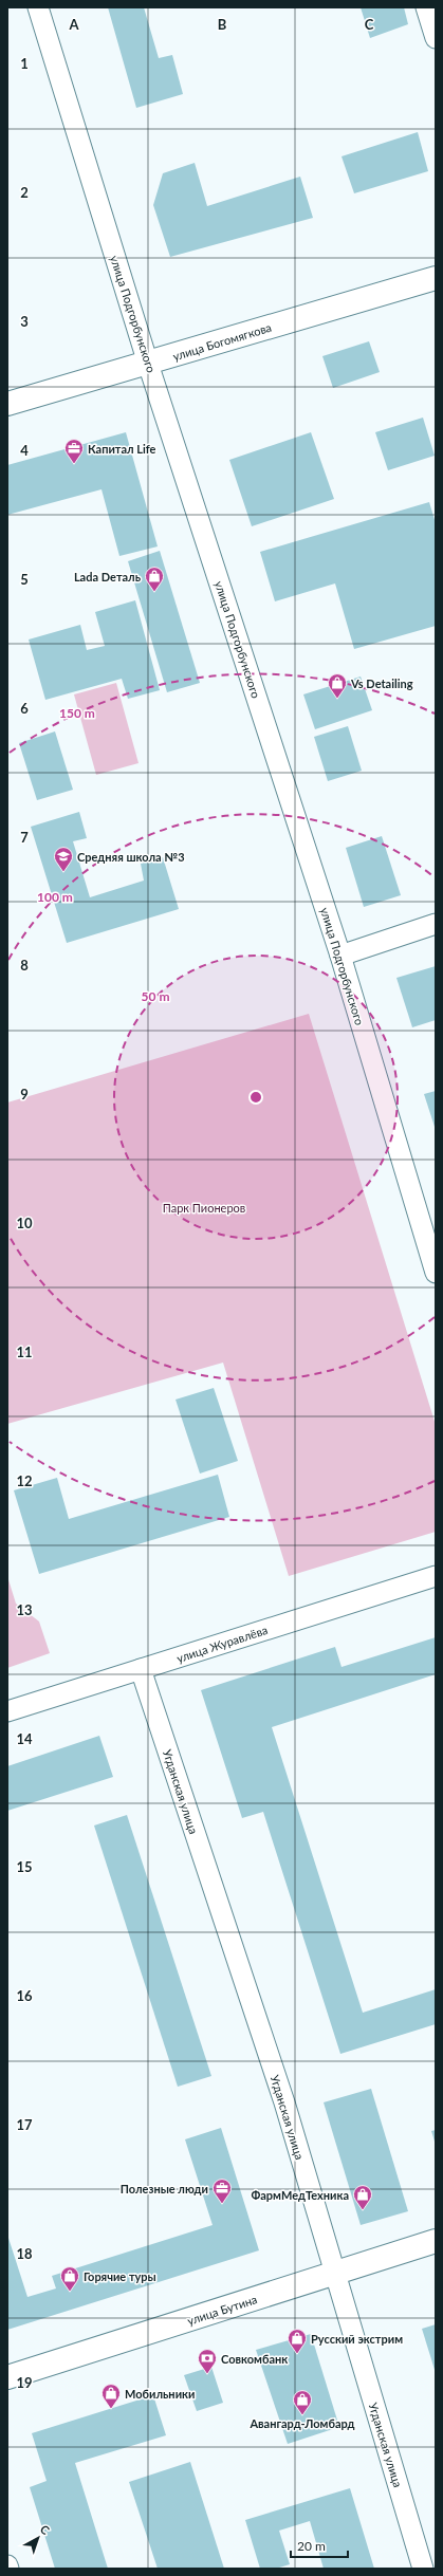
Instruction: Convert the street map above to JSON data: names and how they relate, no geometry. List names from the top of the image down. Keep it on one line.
{"streets":{"main road":["улица Богомягкова","улица Бутина"],"street":["улица Подгорбунского","улица Журавлёва","Угданская улица"]},"crossings":[["улица Подгорбунского","улица Богомягкова"],["улица Журавлёва","Угданская улица"],["Угданская улица","улица Бутина"]],"parks":["Парк Пионеров"],"places":{"office":["Капитал Life","Полезные люди"],"shop":["Lada Dеталь","Vs Detailing","ФармМедТехника","Горячие туры","Русский экстрим","Мобильники","Авангард-Ломбард"],"school or university":["Средняя школа №3"],"bank":["Совкомбанк"]},"scale_bar":"20 m","north":"top right","grid":{"columns":["A","B","C"],"rows":["1","2","3","4","5","6","7","8","9","10","11","12","13","14","15","16","17","18","19"]},"rings":["150 m","100 m","50 m"]}
